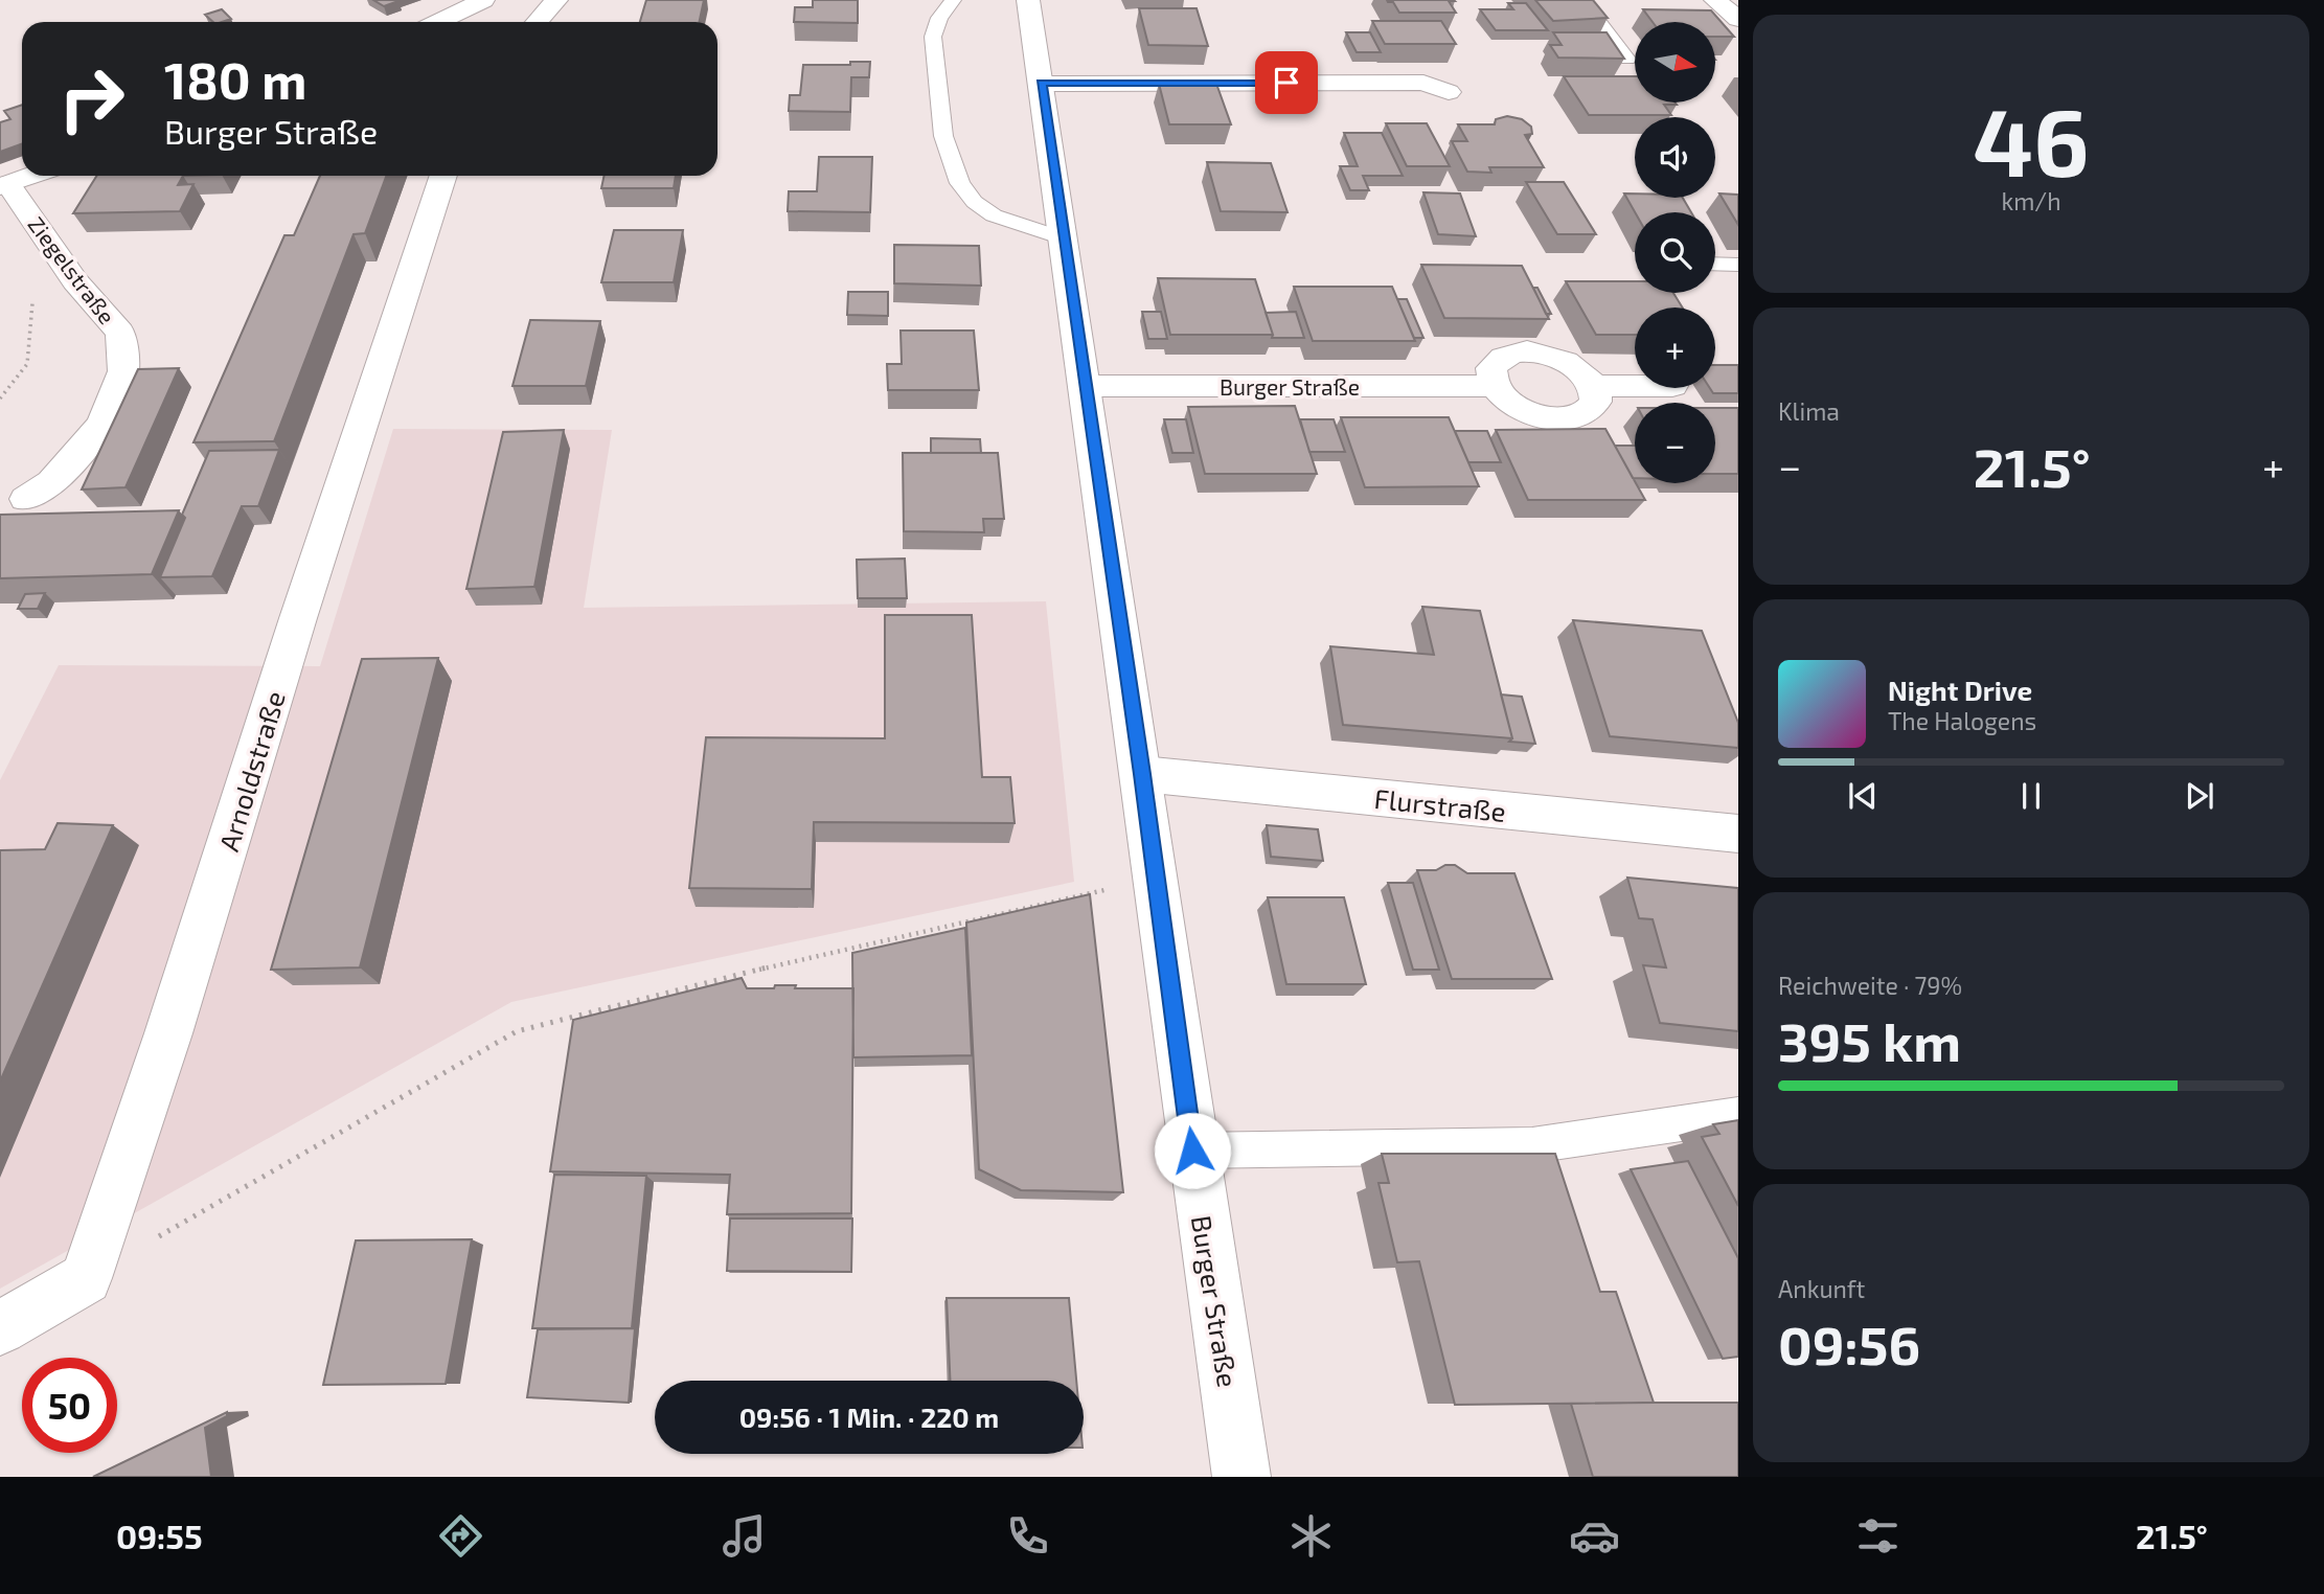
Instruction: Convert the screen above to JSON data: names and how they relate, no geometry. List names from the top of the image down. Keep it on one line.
{"streets":{"street":["Ziegelstraße","Burger Straße","Arnoldstraße","Flurstraße"]},"crossings":[["Burger Straße","Flurstraße"]],"north":"right","page":{"tile":[["46","km/h"],"Klima",["Reichweite · 79%","395 km"],["Ankunft","09:56"]],"map_buttons":["+","−"],"turn":["180 m","Burger Straße"],"heat":["−","21.5°","+"],"song":["Night Drive","The Halogens"],"limit":"50","trip":"09:56 · 1 Min. · 220 m","tabs":["09:55","21.5°"]}}
